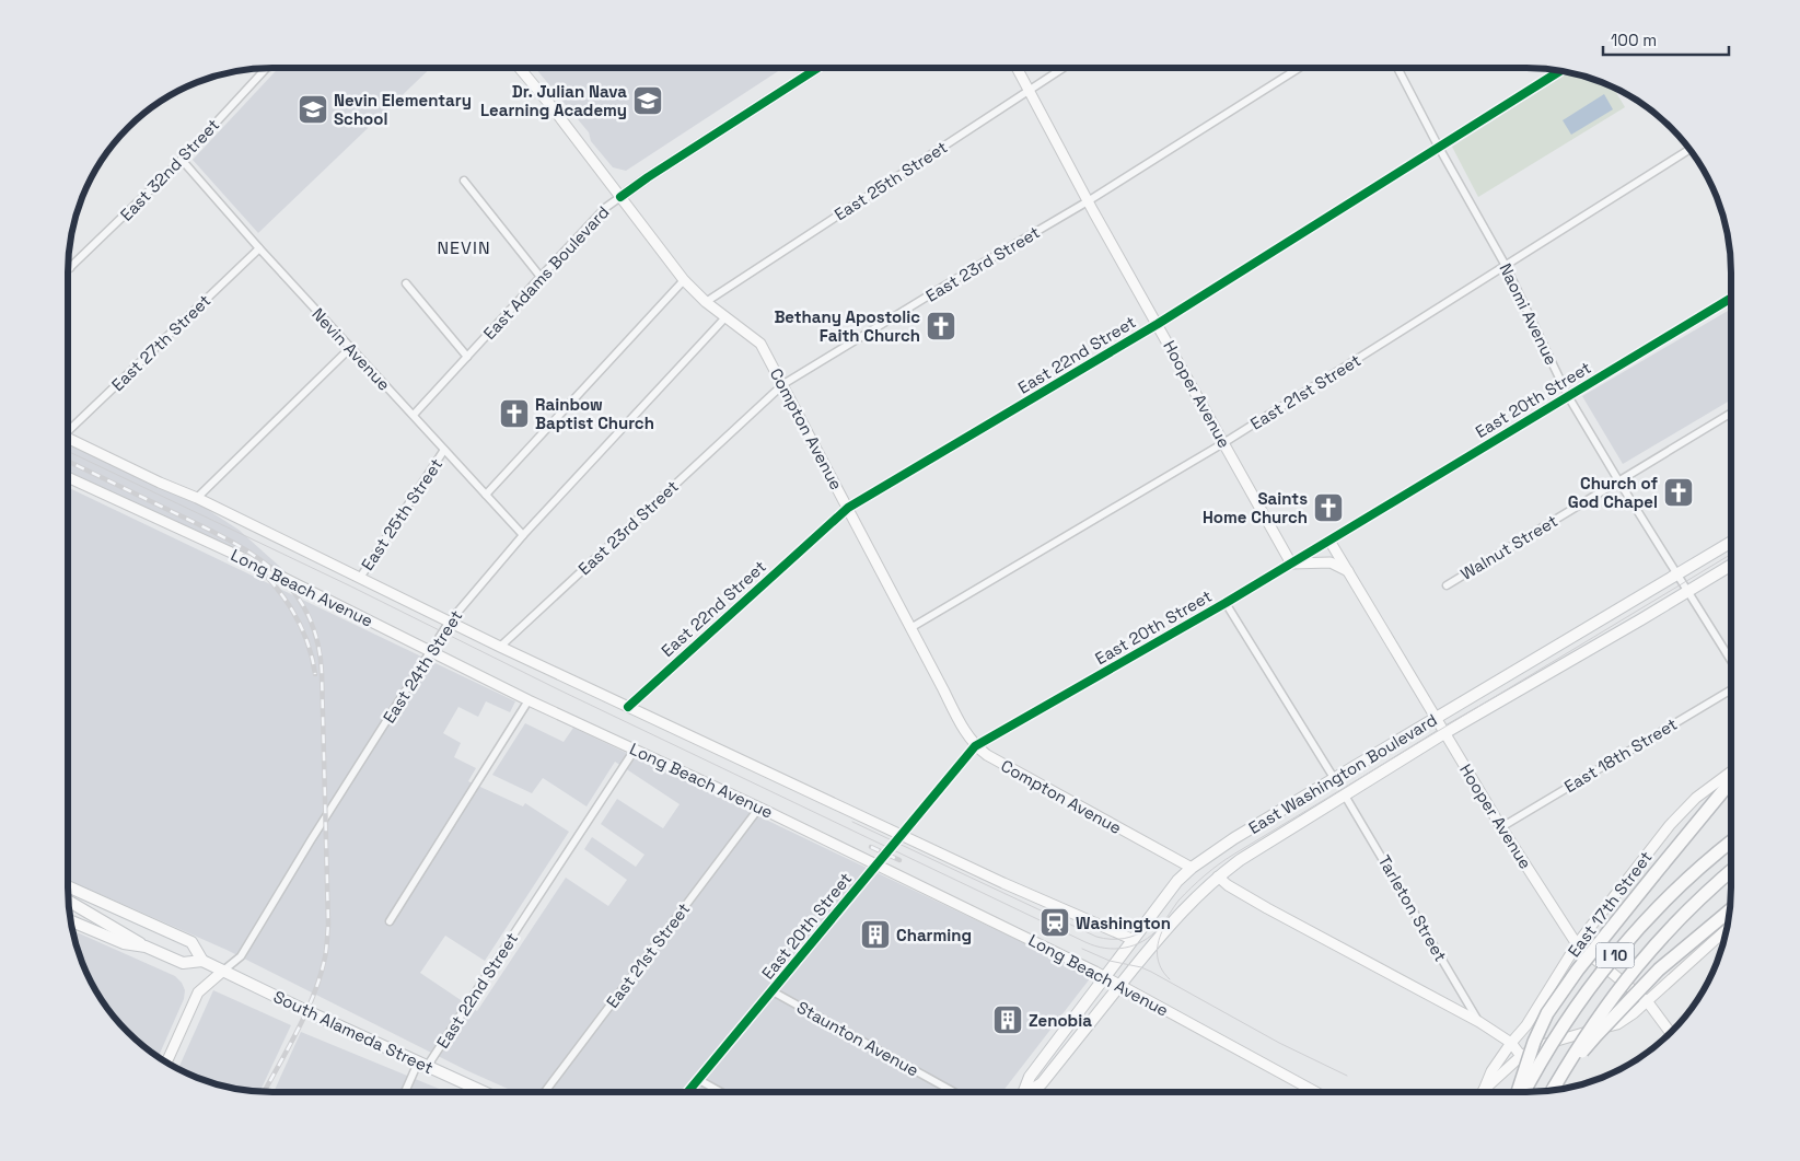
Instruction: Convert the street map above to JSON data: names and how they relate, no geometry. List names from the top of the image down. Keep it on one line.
{"streets":{"highway":["I 10"],"main road":["East Washington Boulevard","South Alameda Street"],"street":["East 32nd Street","East 25th Street","East 23rd Street","East Adams Boulevard","Naomi Avenue","East 27th Street","Nevin Avenue","East 22nd Street","East 21st Street","Hooper Avenue","East 20th Street","Compton Avenue","Walnut Street","Long Beach Avenue","East 24th Street","East 18th Street","East 17th Street","Tarleton Street","Staunton Avenue"]},"crossings":[["East 32nd Street","Nevin Avenue"],["East 25th Street","Nevin Avenue"],["East 25th Street","Hooper Avenue"],["East 25th Street","Compton Avenue"],["East 25th Street","Long Beach Avenue"],["East 23rd Street","Hooper Avenue"],["East 23rd Street","Compton Avenue"],["East 23rd Street","Long Beach Avenue"],["East Adams Boulevard","Nevin Avenue"],["East Adams Boulevard","Compton Avenue"],["Naomi Avenue","East 22nd Street"],["Naomi Avenue","East 21st Street"],["Naomi Avenue","East 20th Street"],["Naomi Avenue","Walnut Street"],["Naomi Avenue","East Washington Boulevard"],["East 27th Street","Nevin Avenue"],["Nevin Avenue","East 24th Street"],["East 22nd Street","Hooper Avenue"],["East 22nd Street","Compton Avenue"],["East 22nd Street","Long Beach Avenue"],["East 22nd Street","South Alameda Street"],["East 21st Street","Hooper Avenue"],["East 21st Street","Compton Avenue"],["East 21st Street","Long Beach Avenue"],["Hooper Avenue","East 20th Street"],["Hooper Avenue","East 18th Street"],["Hooper Avenue","East Washington Boulevard"],["Hooper Avenue","East 17th Street"],["East 20th Street","Compton Avenue"],["East 20th Street","Long Beach Avenue"],["East 20th Street","Staunton Avenue"],["Compton Avenue","East 24th Street"],["Compton Avenue","East Washington Boulevard"],["Long Beach Avenue","East 24th Street"],["Long Beach Avenue","East Washington Boulevard"],["East 24th Street","South Alameda Street"],["East Washington Boulevard","Tarleton Street"]],"districts":["NEVIN"],"places":{"school or university":["Dr. Julian Nava Learning Academy","Nevin Elementary School"],"church":["Bethany Apostolic Faith Church","Rainbow Baptist Church","Church of God Chapel","Saints Home Church"],"station":["Washington"],"building":["Charming","Zenobia"]},"scale_bar":"100 m"}
